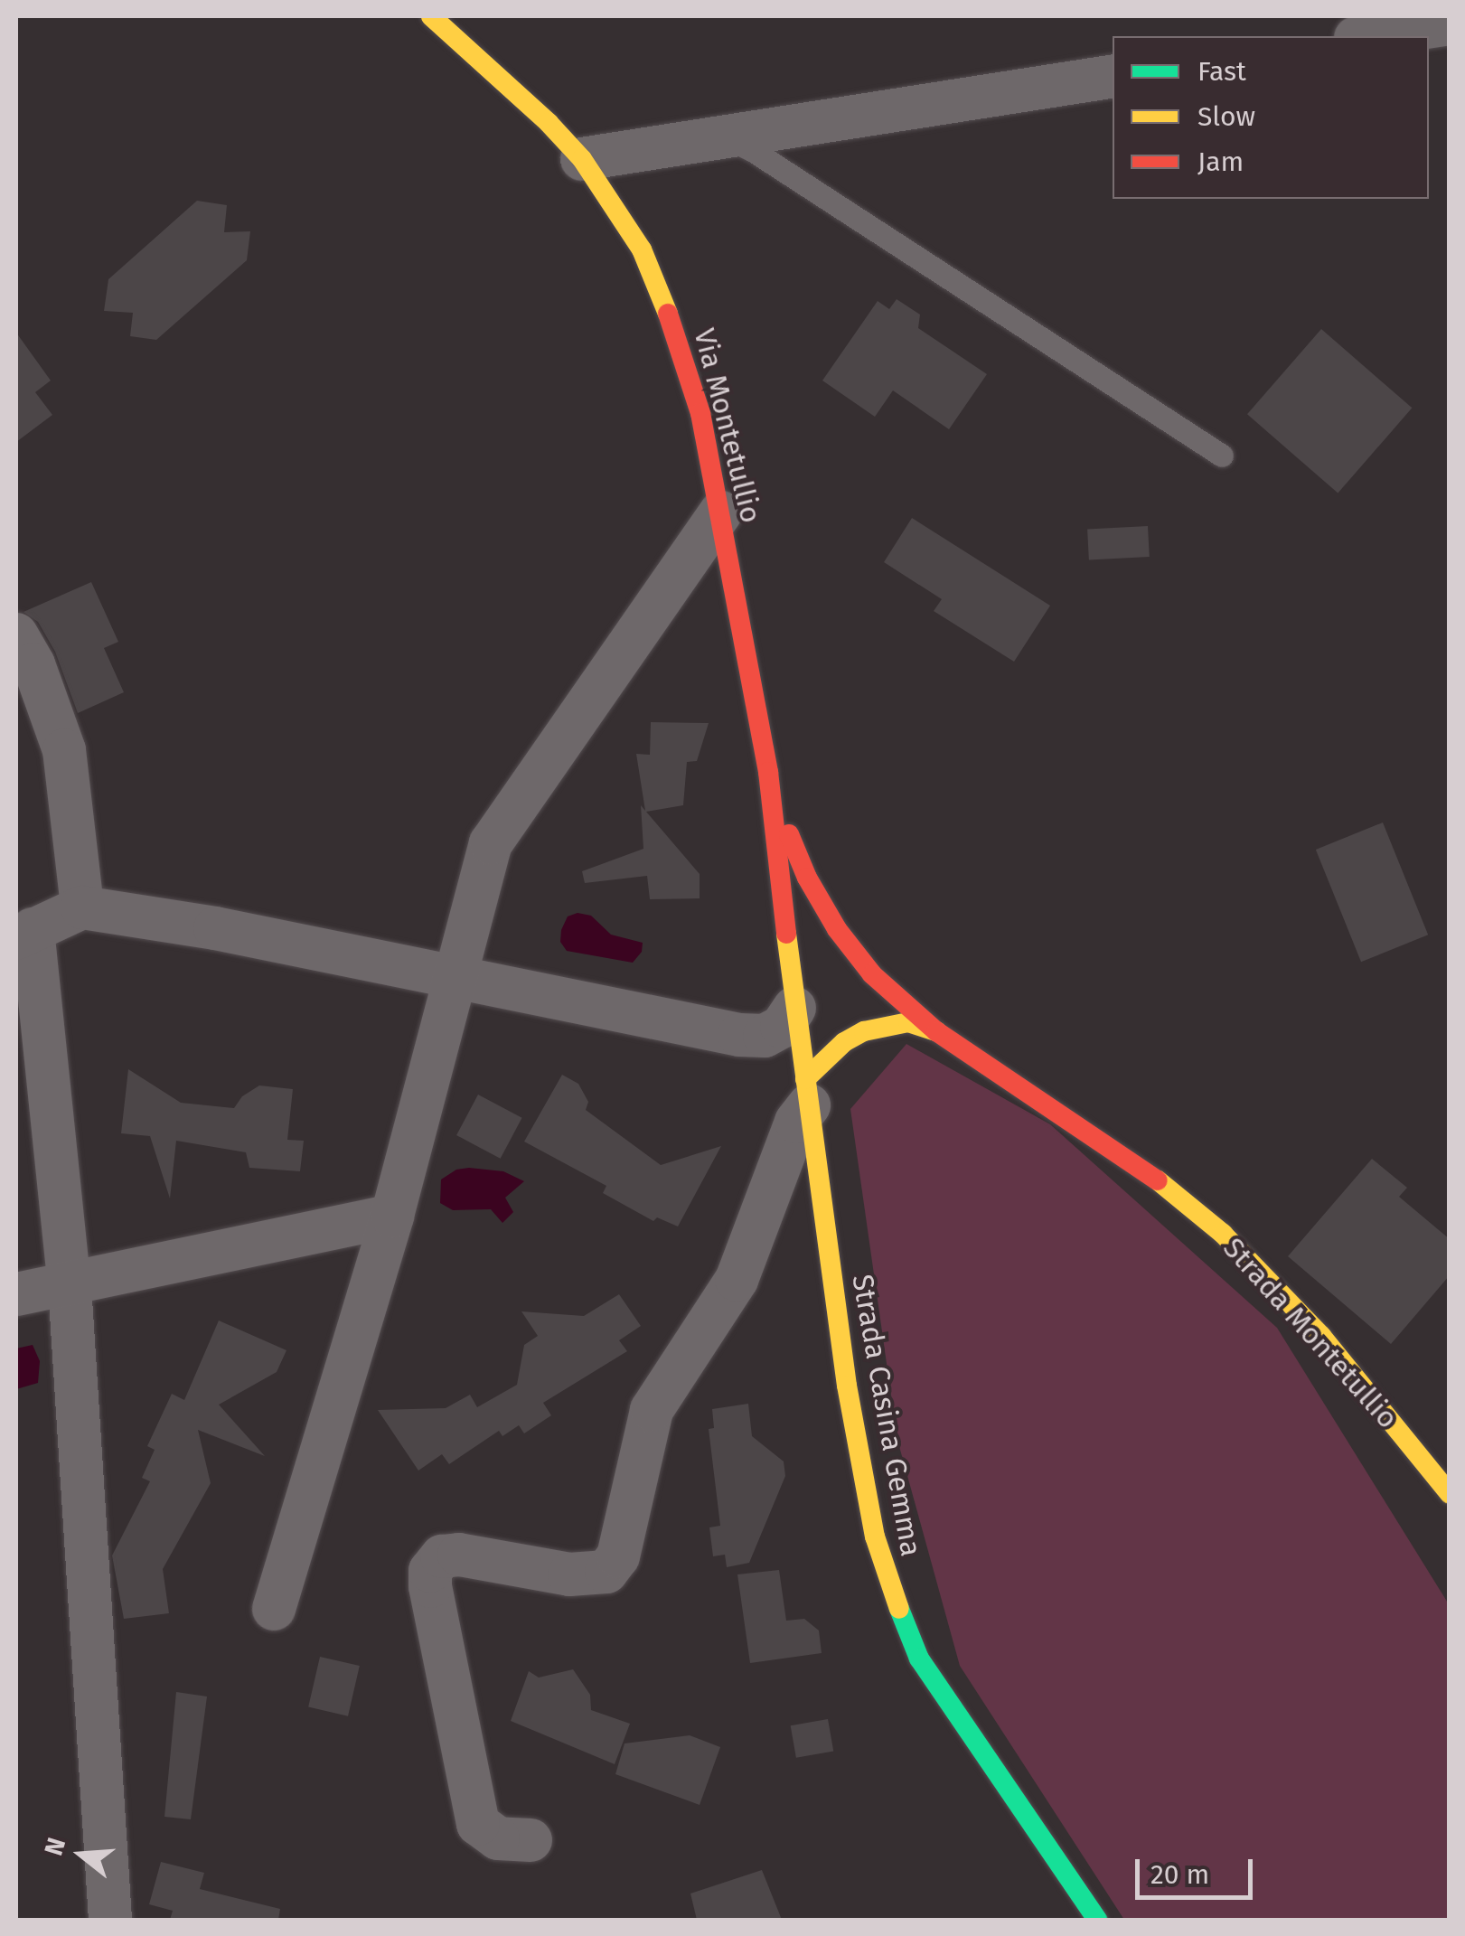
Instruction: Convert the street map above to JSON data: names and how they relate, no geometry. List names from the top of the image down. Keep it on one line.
{"streets":{"street":["Via Montetullio","Strada Montetullio","Strada Casina Gemma"]},"crossings":[["Via Montetullio","Strada Montetullio"],["Via Montetullio","Strada Casina Gemma"],["Strada Montetullio","Strada Casina Gemma"]],"legend":["Fast","Slow","Jam"],"scale_bar":"20 m","north":"left"}
